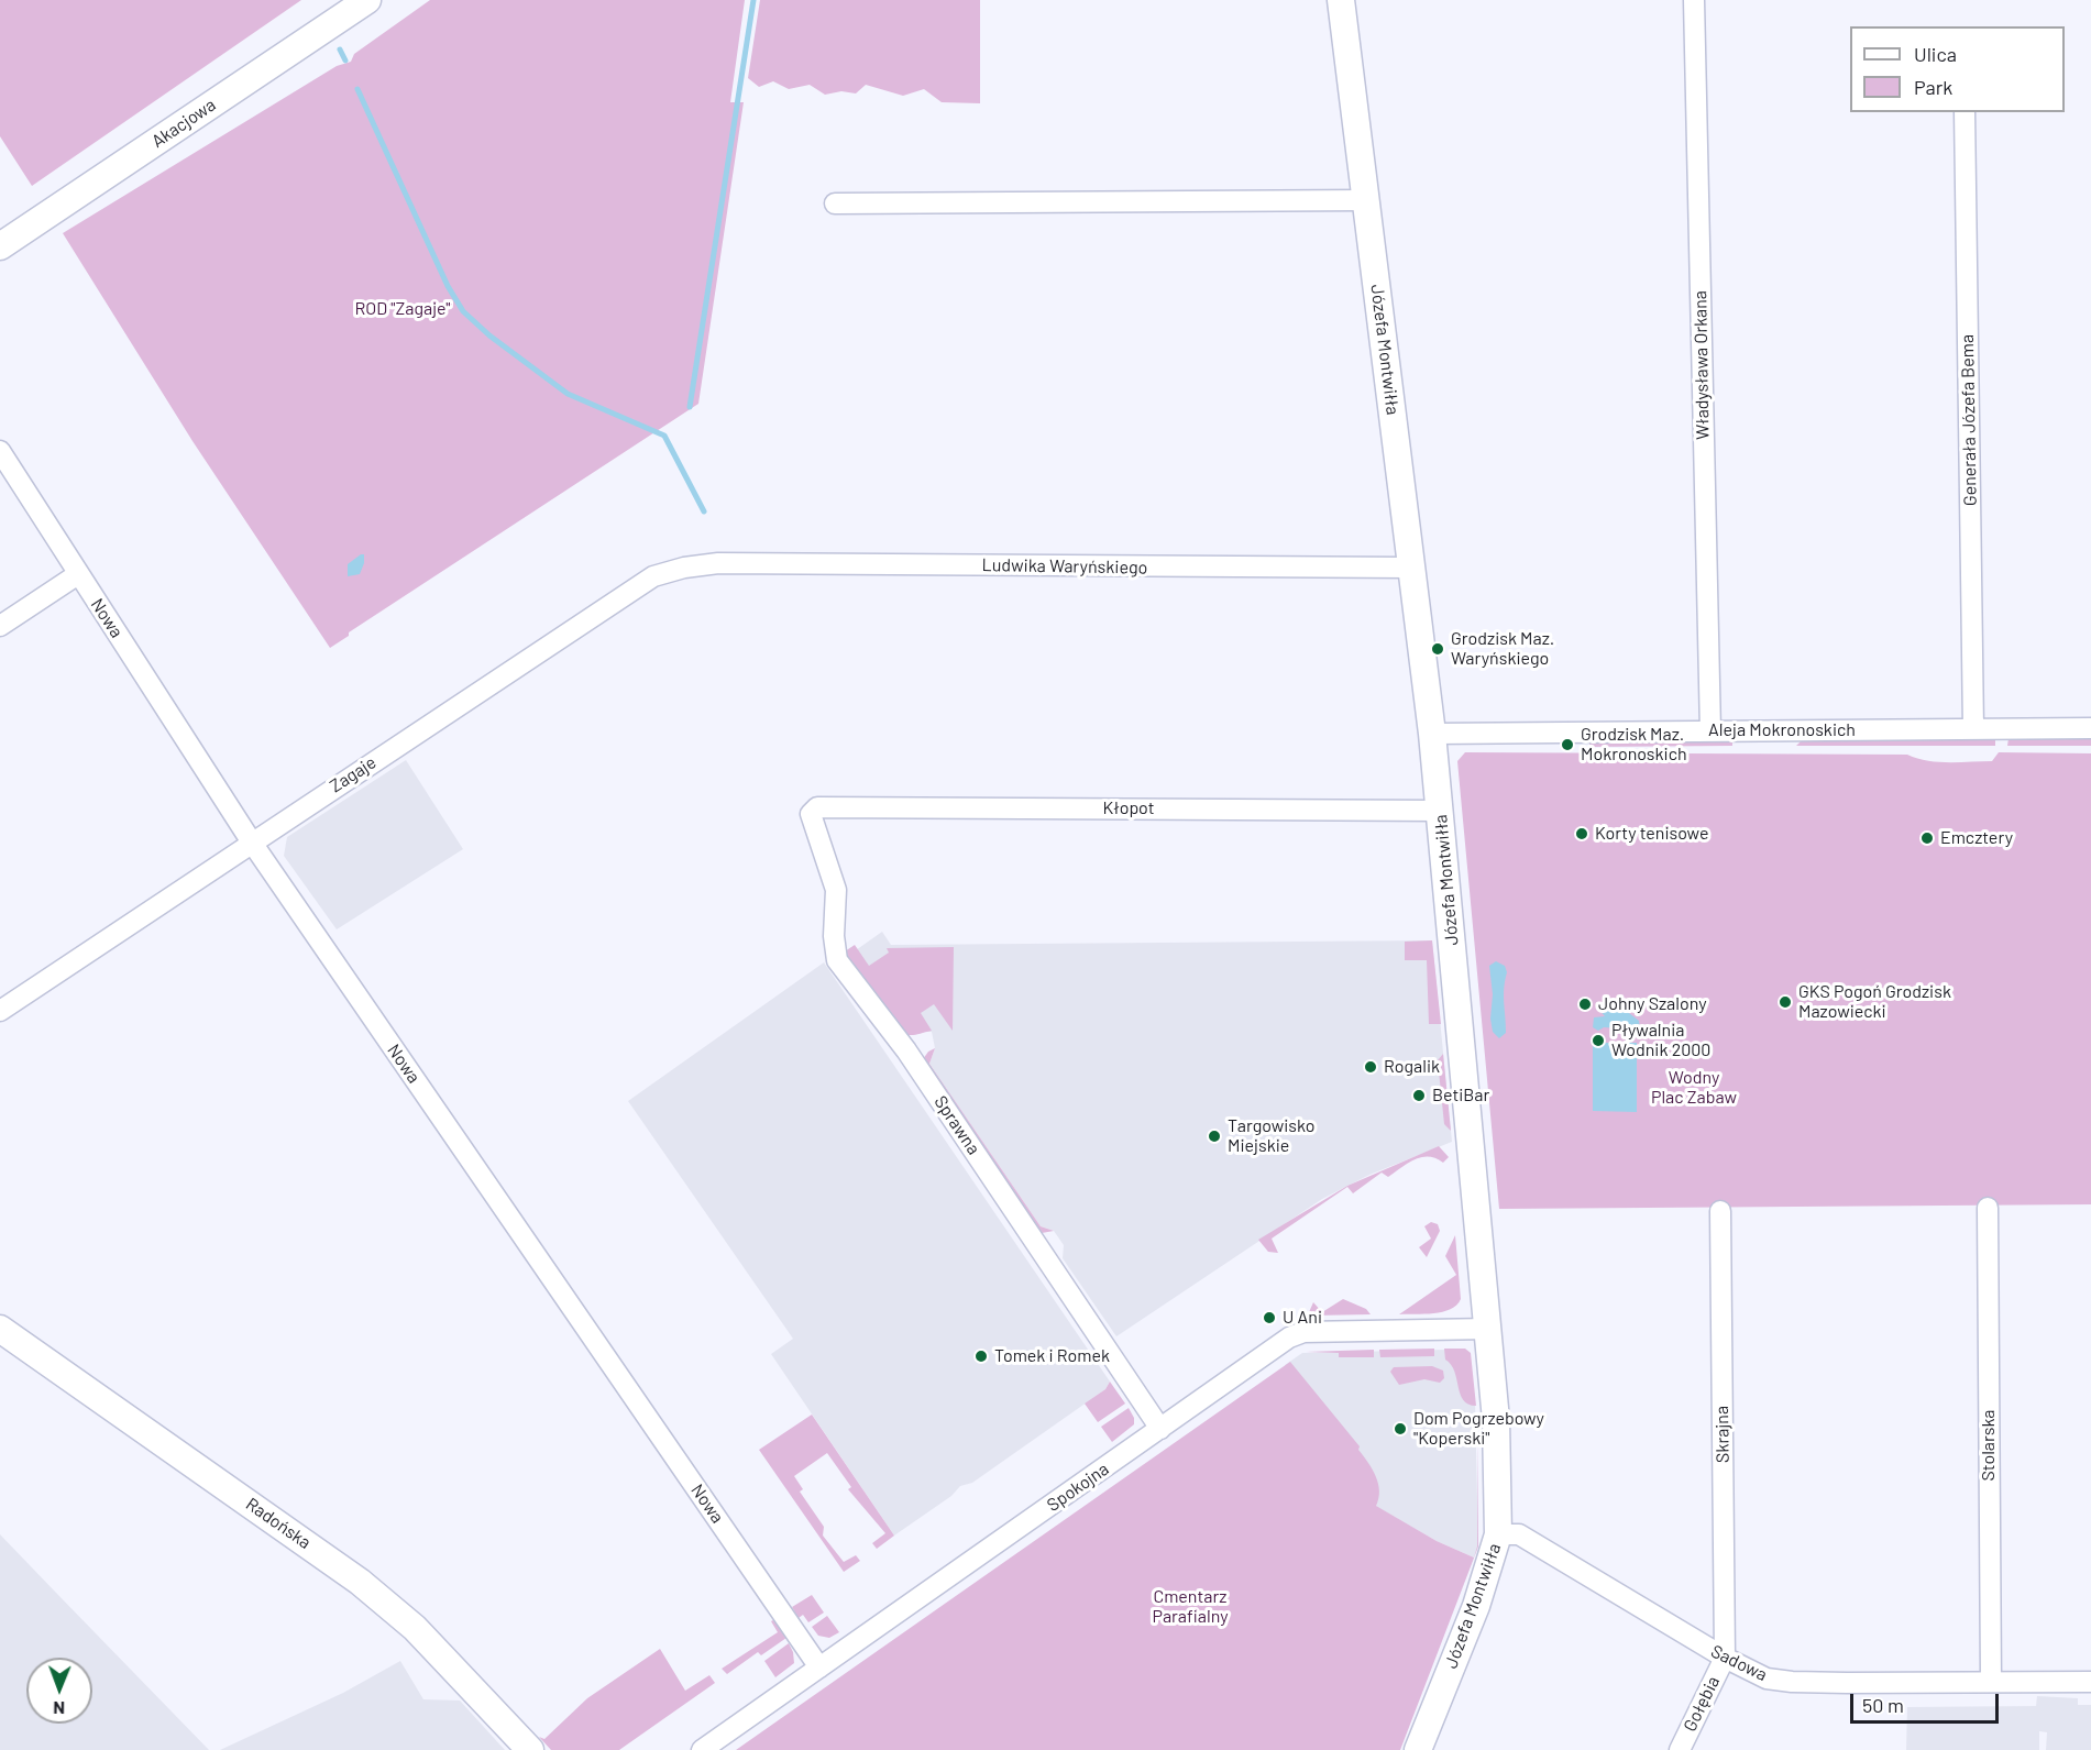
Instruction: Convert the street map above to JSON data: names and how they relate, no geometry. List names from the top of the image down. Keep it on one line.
{"streets":{"street":["Akacjowa","Józefa Montwiłła","Władysława Orkana","Generała Józefa Bema","Ludwika Waryńskiego","Nowa","Aleja Mokronoskich","Zagaje","Kłopot","Sprawna","Skrajna","Stolarska","Spokojna","Radońska","Sadowa","Gołębia"]},"crossings":[["Józefa Montwiłła","Ludwika Waryńskiego"],["Józefa Montwiłła","Aleja Mokronoskich"],["Józefa Montwiłła","Kłopot"],["Józefa Montwiłła","Spokojna"],["Józefa Montwiłła","Sadowa"],["Władysława Orkana","Aleja Mokronoskich"],["Generała Józefa Bema","Aleja Mokronoskich"],["Ludwika Waryńskiego","Zagaje"],["Nowa","Zagaje"],["Nowa","Spokojna"],["Kłopot","Sprawna"],["Sprawna","Spokojna"],["Skrajna","Sadowa"],["Skrajna","Gołębia"],["Stolarska","Sadowa"],["Sadowa","Gołębia"]],"parks":["ROD \"Zagaje\"","Wodny Plac Zabaw","Cmentarz Parafialny"],"places":["Grodzisk Maz. Waryńskiego","Grodzisk Maz. Mokronoskich","Korty tenisowe","Emcztery","GKS Pogoń Grodzisk Mazowiecki","Johny Szalony","Pływalnia Wodnik 2000","Rogalik","BetiBar","Targowisko Miejskie","U Ani","Tomek i Romek","Dom Pogrzebowy \"Koperski\""],"legend":["Ulica","Park"],"scale_bar":"50 m","north":"bottom"}
